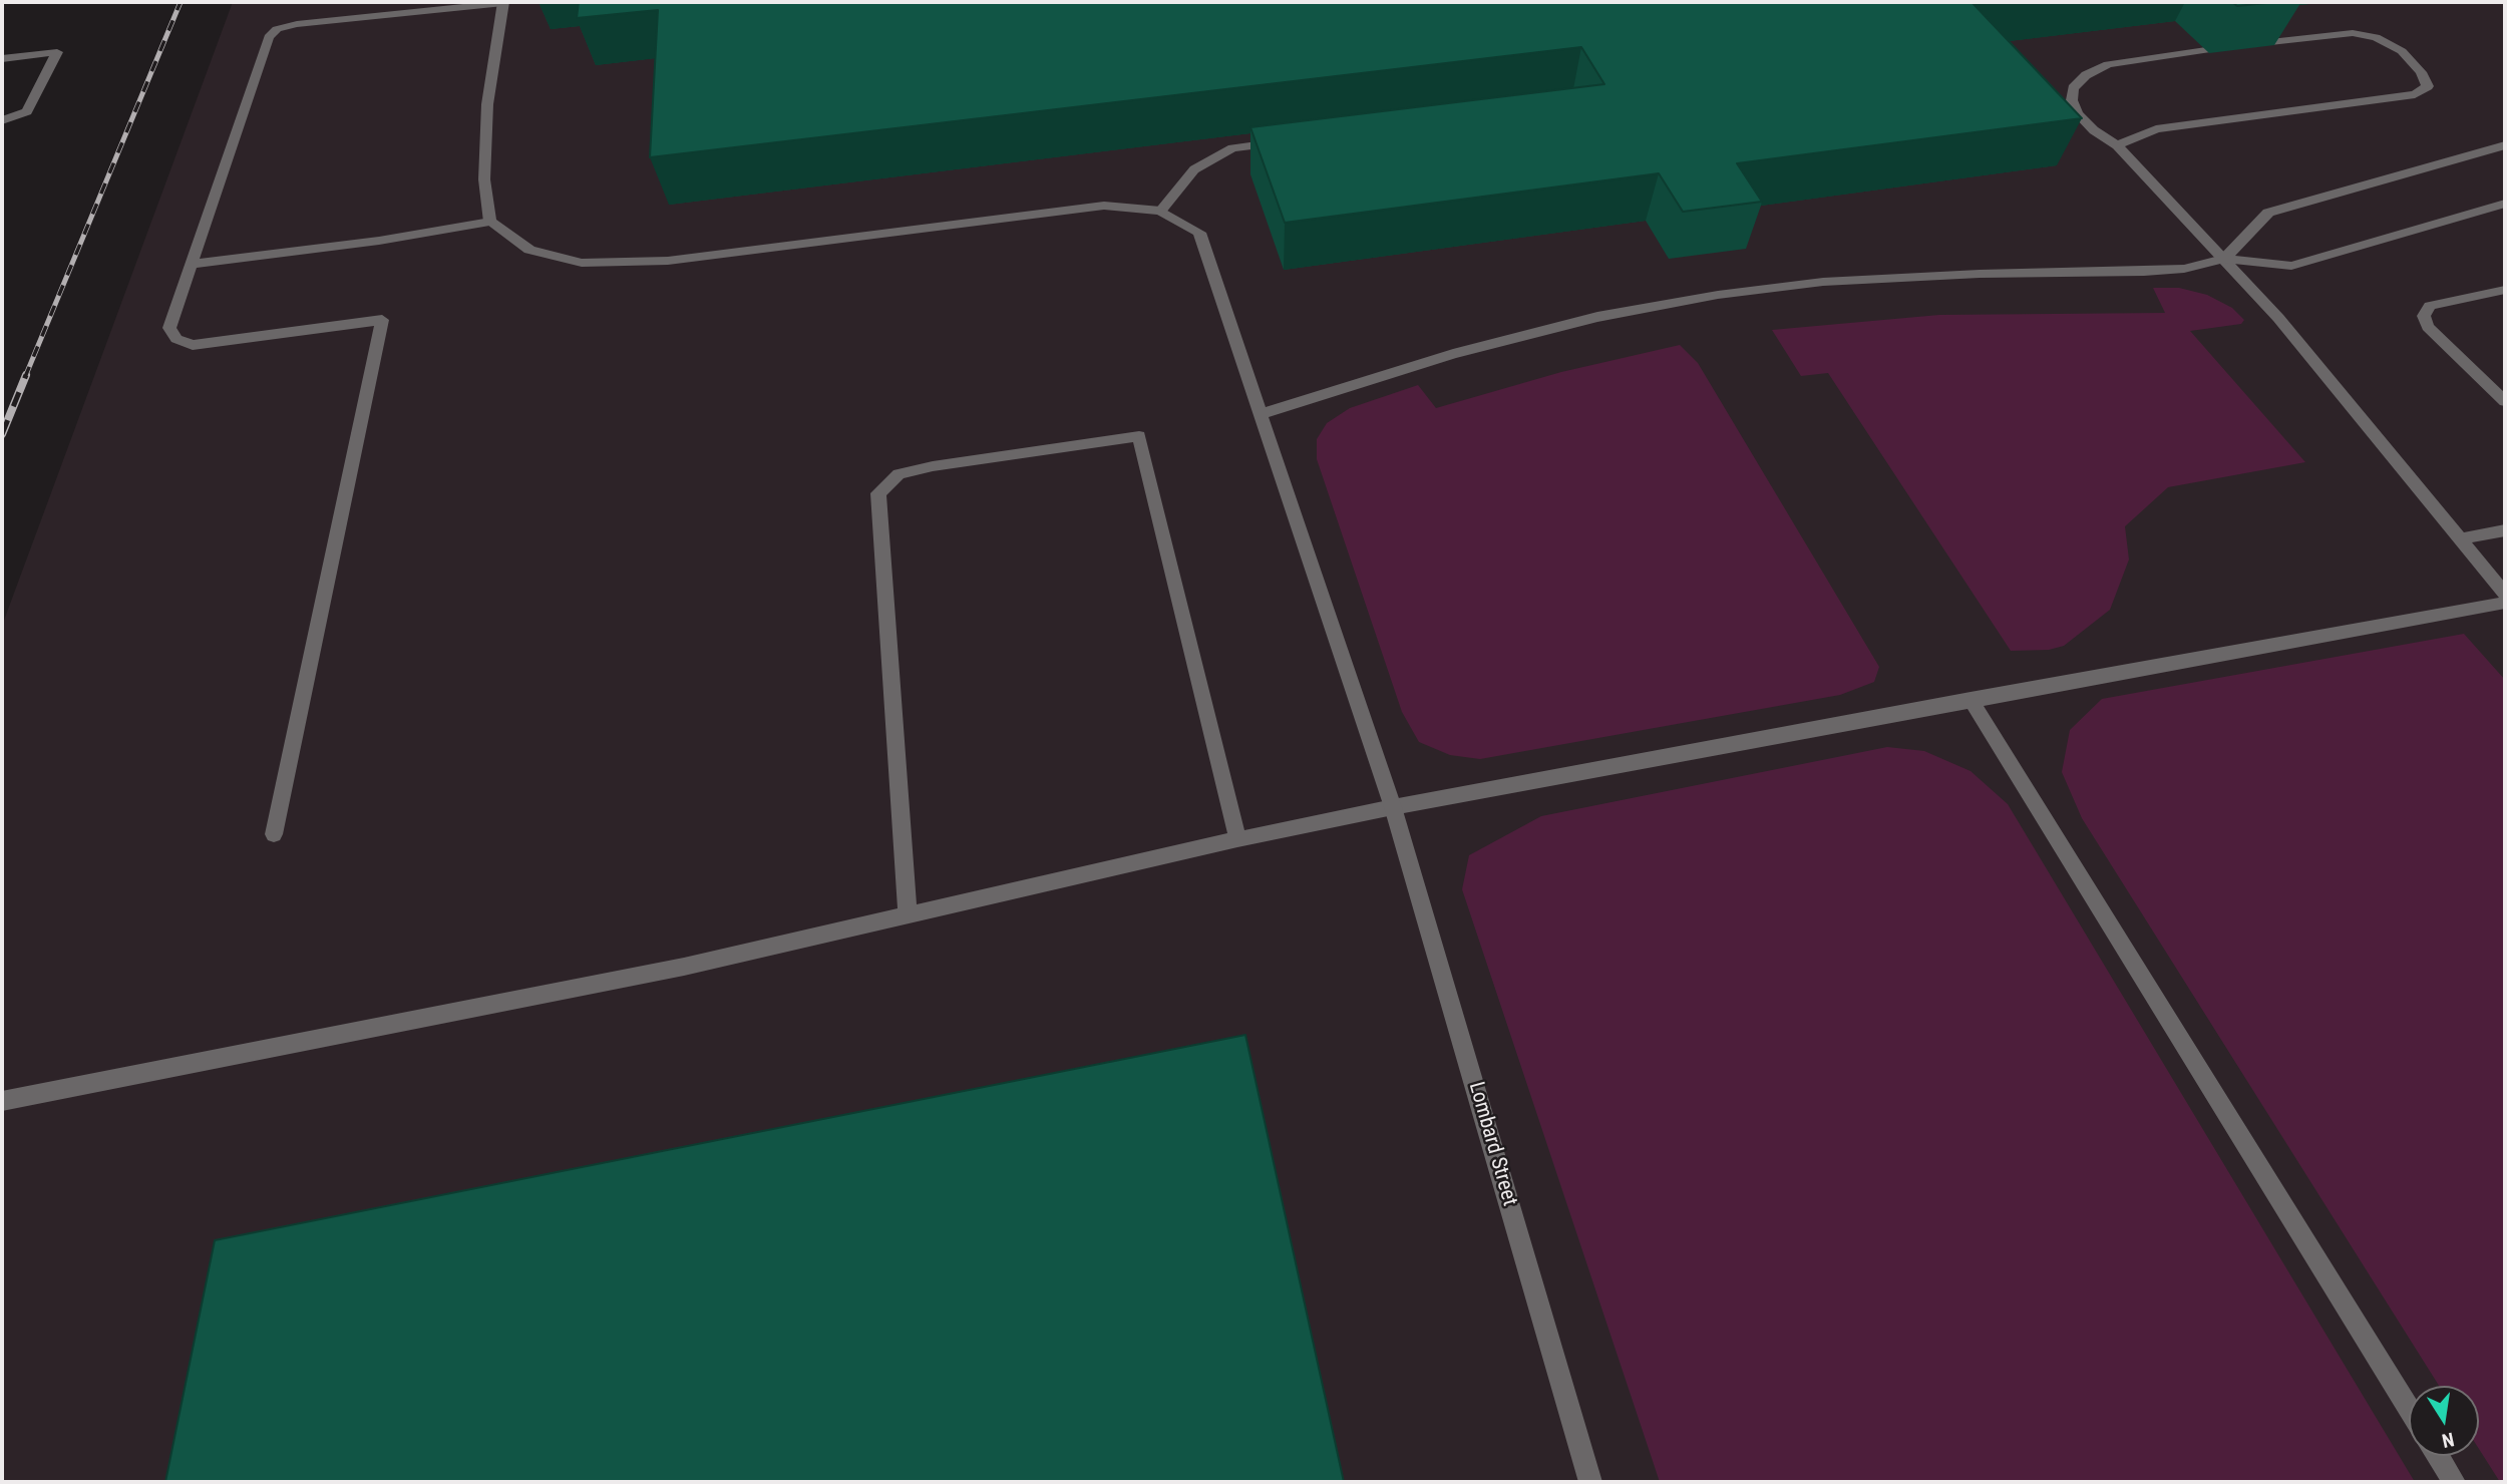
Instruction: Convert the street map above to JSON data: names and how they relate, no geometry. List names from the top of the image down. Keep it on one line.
{"streets":{"street":["Lombard Street"]},"north":"bottom"}
